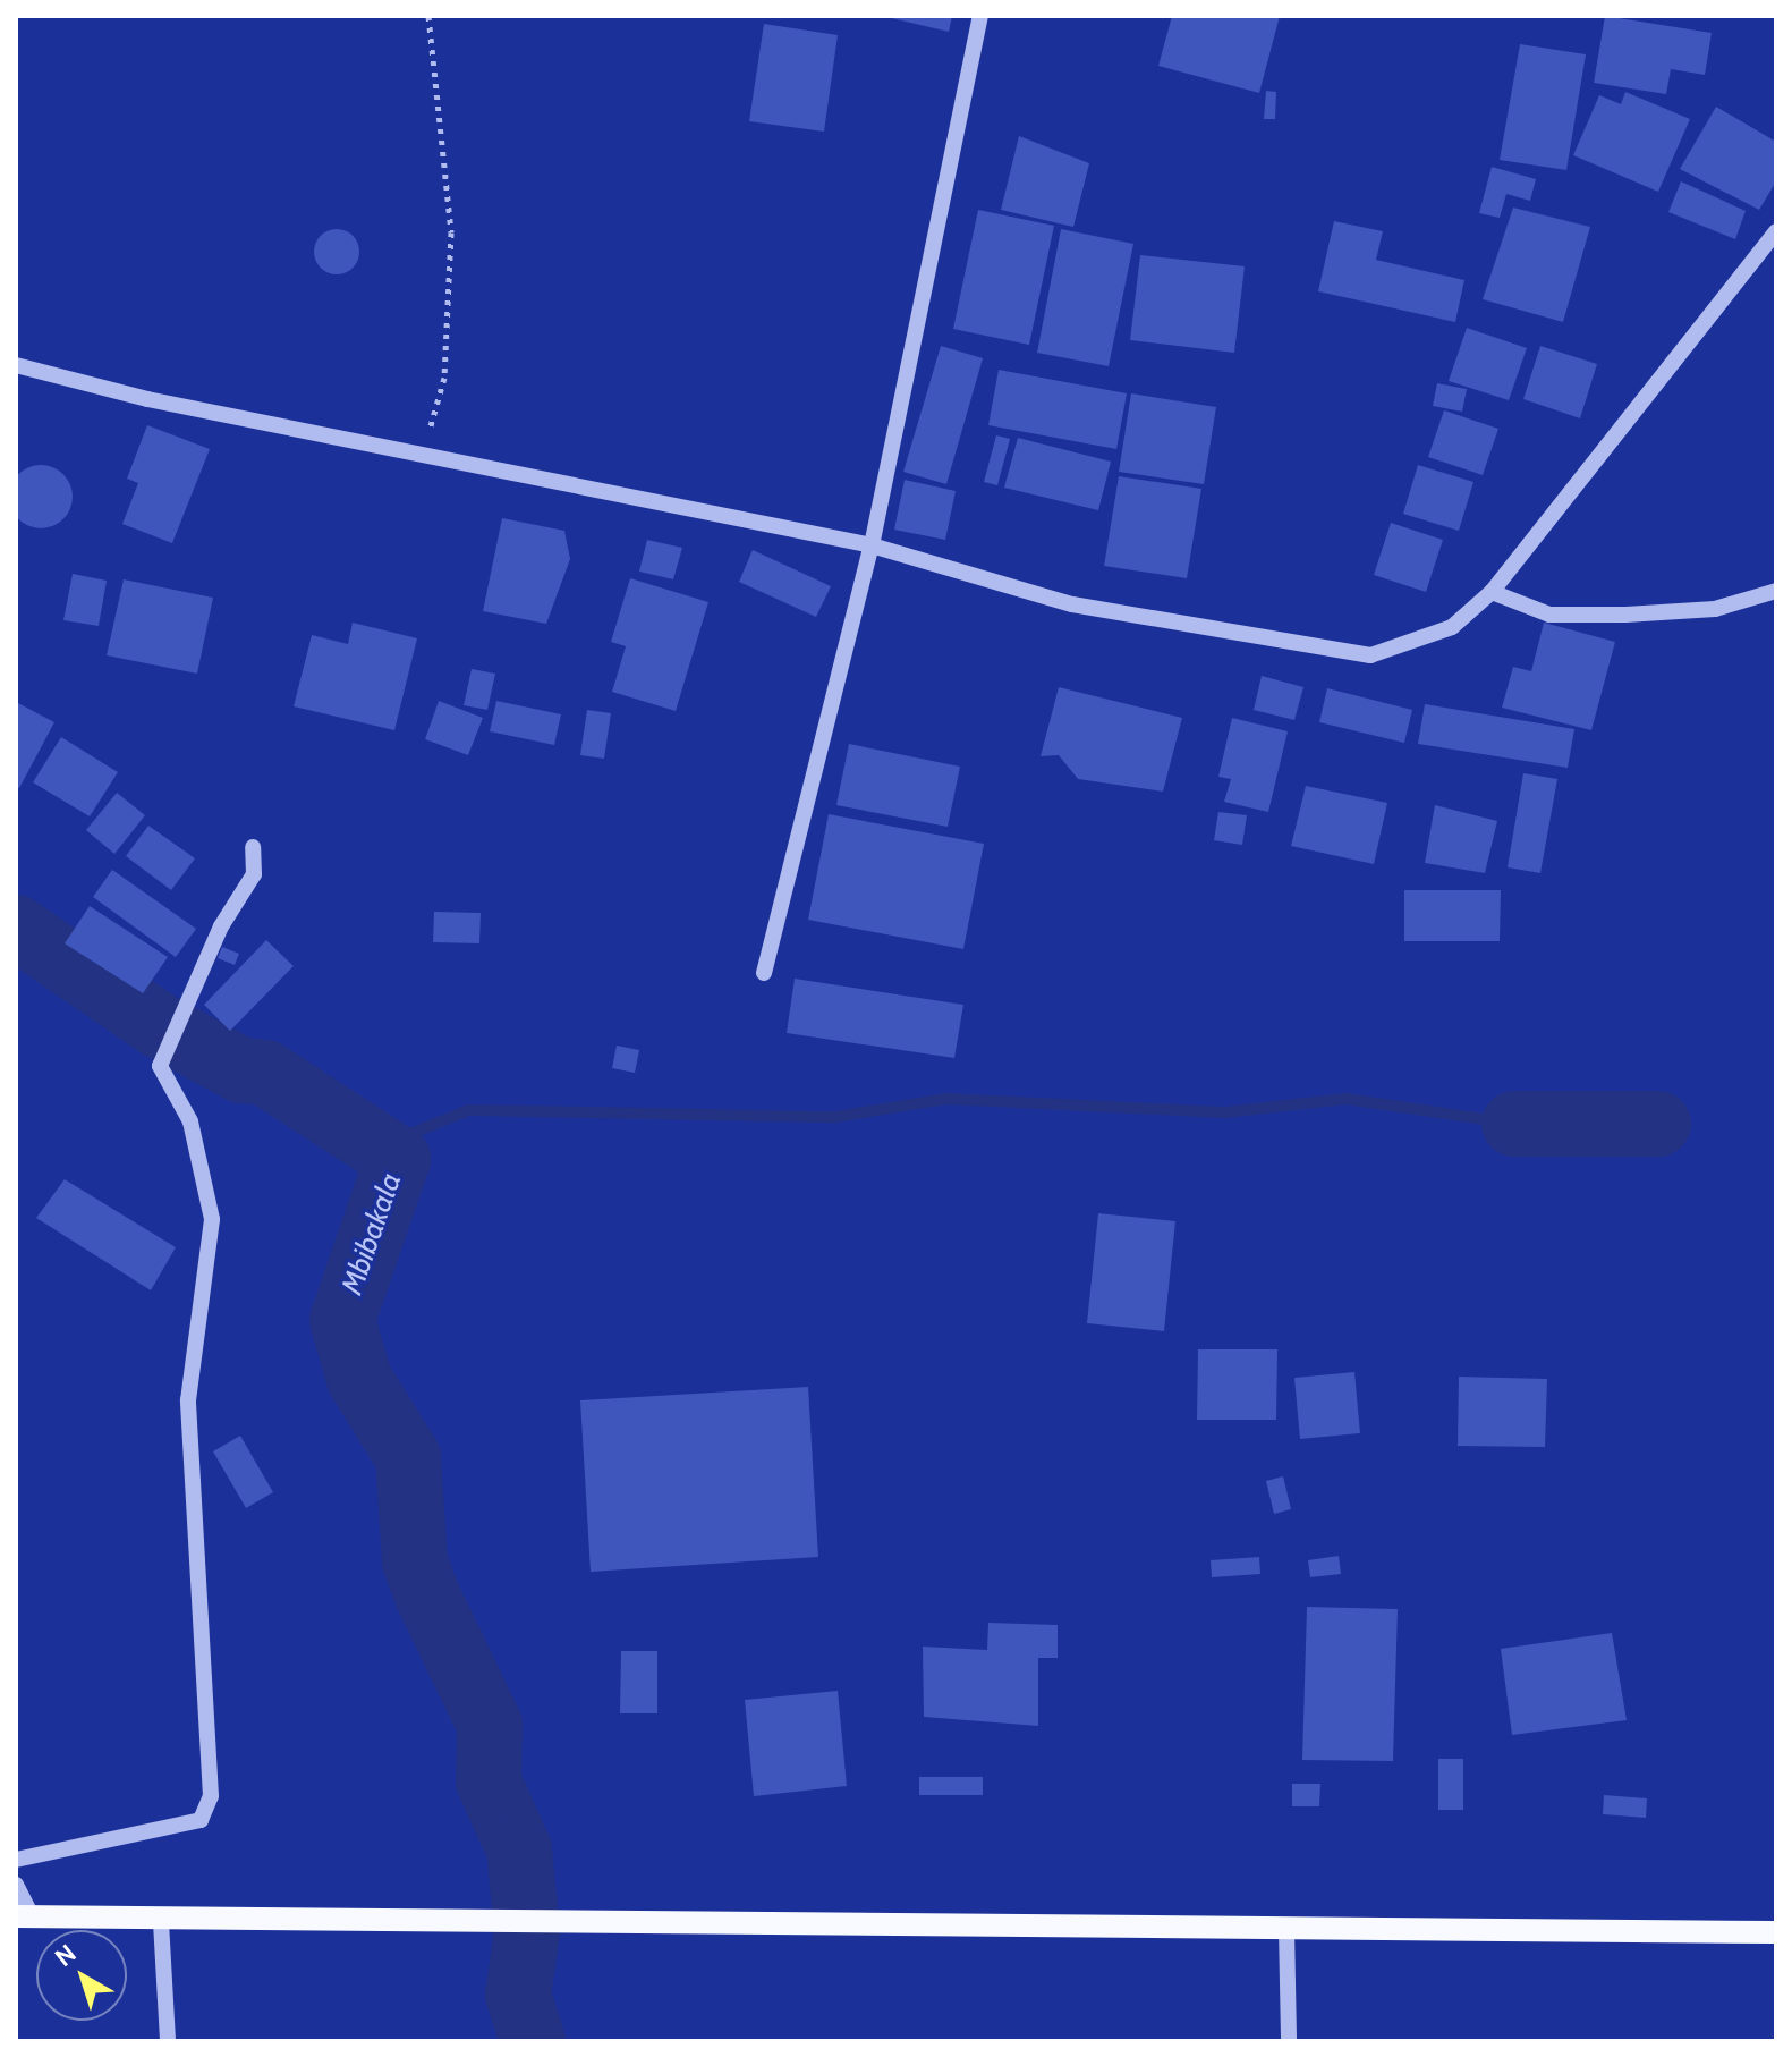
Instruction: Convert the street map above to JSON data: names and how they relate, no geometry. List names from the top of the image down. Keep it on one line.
{"water":["Mbibakala"],"north":"top left"}
